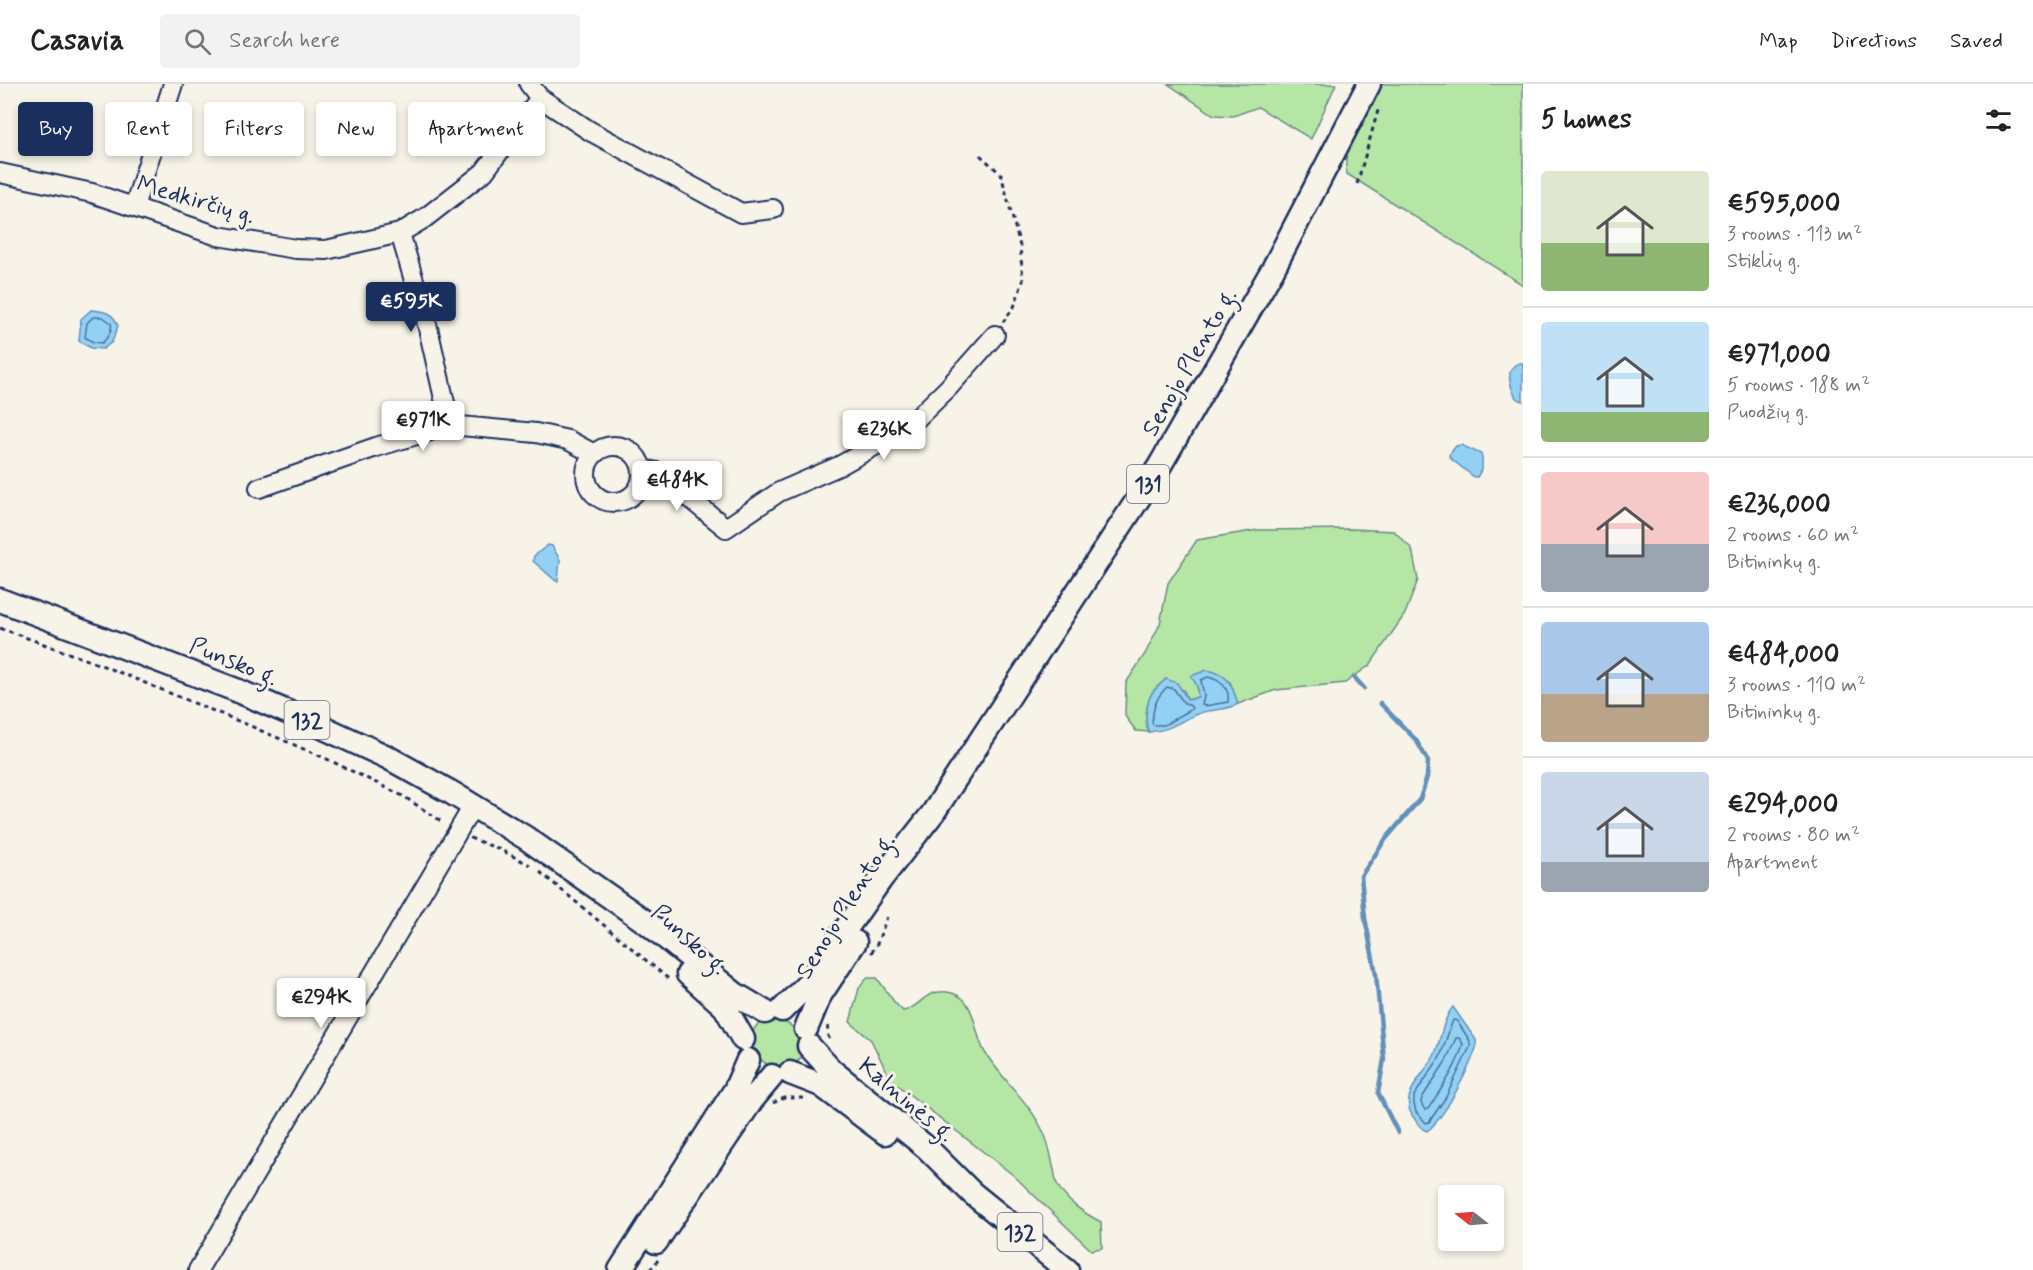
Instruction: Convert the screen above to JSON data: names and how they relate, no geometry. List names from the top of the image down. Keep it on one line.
{"streets":{"main road":["Senojo Plento g.","131","Punsko g.","132","Kalninės g."],"street":["Medkirčių g."]},"crossings":[["Senojo Plento g.","Punsko g."],["Senojo Plento g.","Kalninės g."],["Punsko g.","Kalninės g."]],"north":"left","page":{"header":"Casavia","search":"Search here","nav":["Map","Directions","Saved"],"heading":"5 homes","chip":["Buy","Rent","Filters","New","Apartment"],"list":[{"name":"€595,000","note":"3 rooms · 113 m² · Stiklių g."},{"name":"€971,000","note":"5 rooms · 188 m² · Puodžių g."},{"name":"€236,000","note":"2 rooms · 60 m² · Bitininkų g."},{"name":"€484,000","note":"3 rooms · 110 m² · Bitininkų g."},{"name":"€294,000","note":"2 rooms · 80 m² · Apartment"}],"price":["€595K","€971K","€236K","€484K","€294K"]}}
